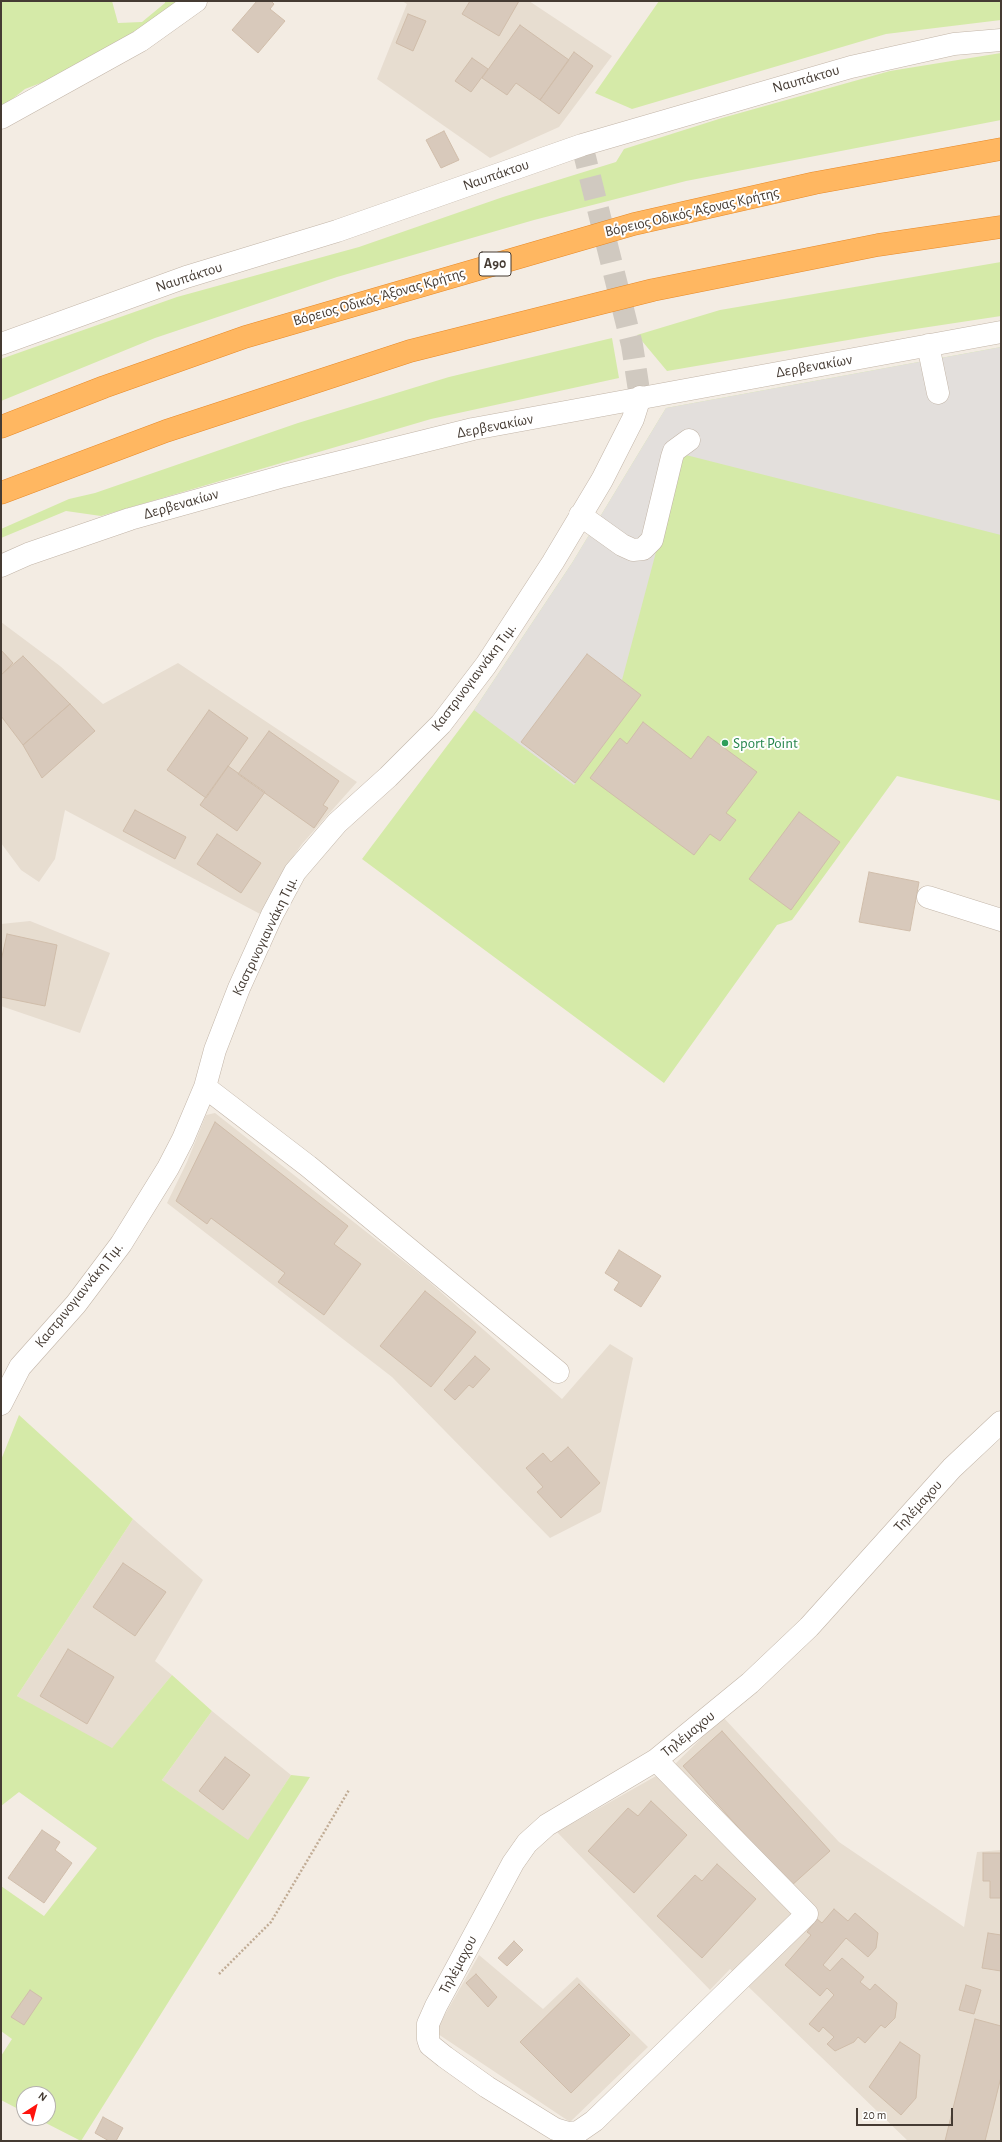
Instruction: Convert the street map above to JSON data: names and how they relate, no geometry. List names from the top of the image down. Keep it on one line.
{"streets":{"highway":["Βόρειος Οδικός Άξονας Κρήτης","Α90"],"street":["Ναυπάκτου","Δερβενακίων","Καστρινογιαννάκη Τιμ.","Τηλέμαχου"]},"crossings":[["Δερβενακίων","Καστρινογιαννάκη Τιμ."]],"places":["Sport Point"],"scale_bar":"20 m","north":"top right"}
